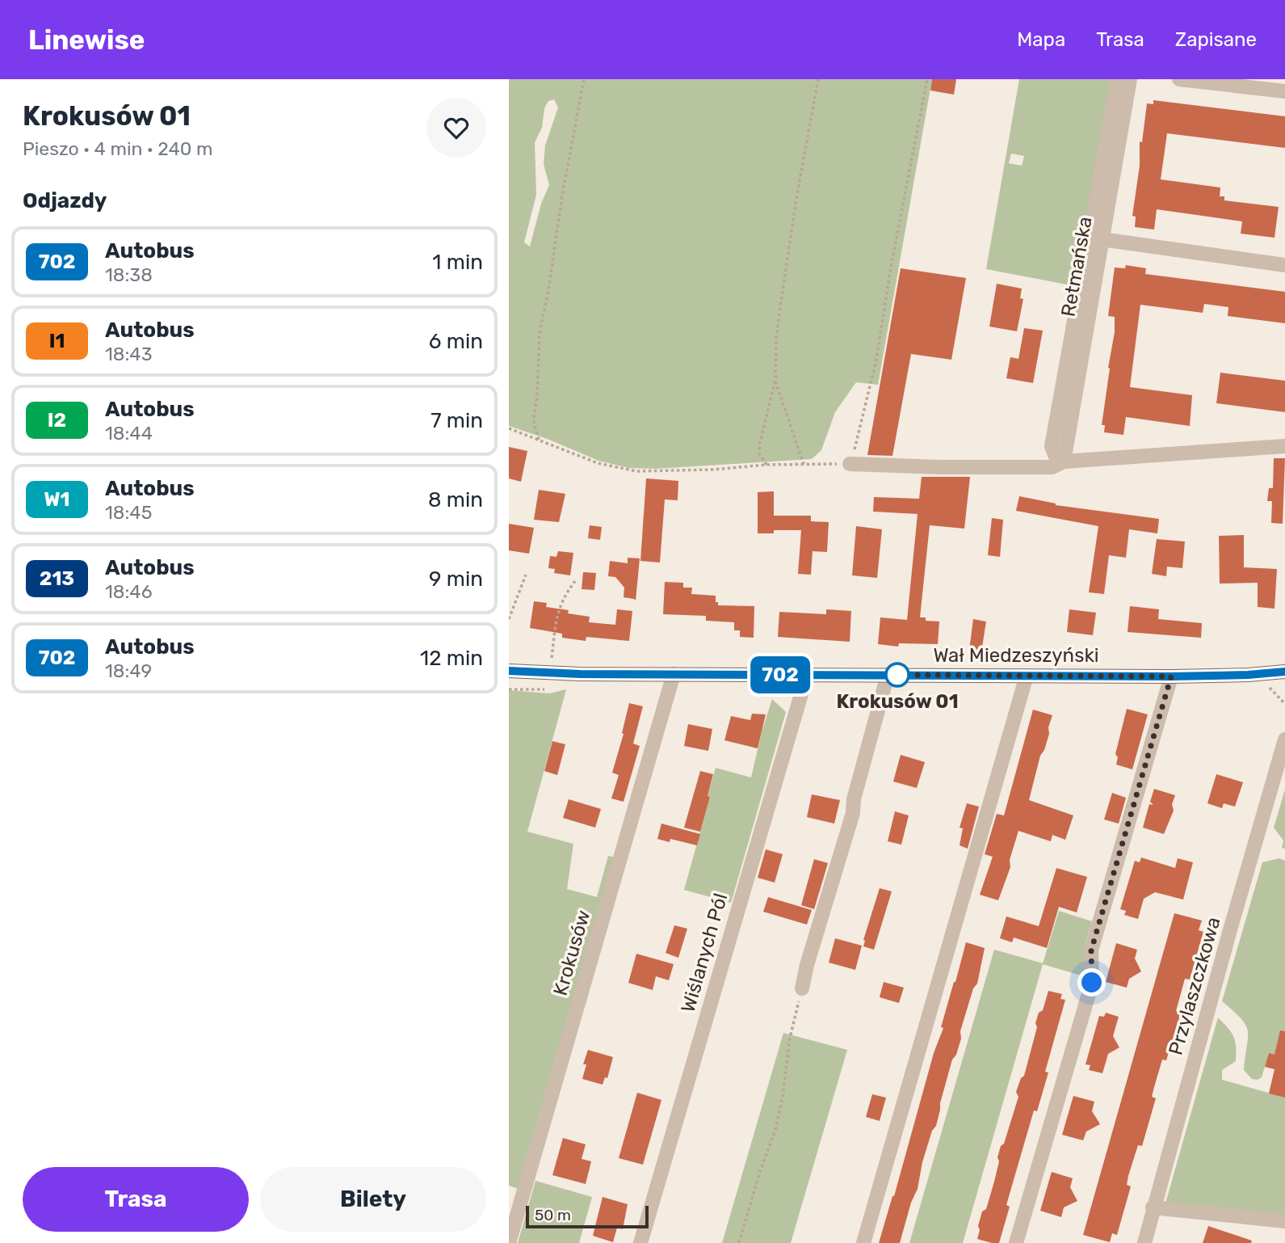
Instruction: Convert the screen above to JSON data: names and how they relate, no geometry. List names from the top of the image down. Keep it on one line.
{"streets":{"main road":["Wał Miedzeszyński"],"street":["Retmańska","Krokusów","Wiślanych Pól","Przylaszczkowa"]},"crossings":[["Wał Miedzeszyński","Krokusów"],["Wał Miedzeszyński","Wiślanych Pól"]],"places":["Krokusów 01"],"lines":["bus line 702"],"scale_bar":"50 m","page":{"header":"Linewise","nav":["Mapa","Trasa","Zapisane"],"heading":[["Krokusów 01","Pieszo · 4 min · 240 m"],"Odjazdy"],"on_map":"702","list":[{"mark":"702","name":"Autobus","note":"18:38","value":"1 min"},{"mark":"I1","name":"Autobus","note":"18:43","value":"6 min"},{"mark":"I2","name":"Autobus","note":"18:44","value":"7 min"},{"mark":"W1","name":"Autobus","note":"18:45","value":"8 min"},{"mark":"213","name":"Autobus","note":"18:46","value":"9 min"},{"mark":"702","name":"Autobus","note":"18:49","value":"12 min"}],"buttons":["Trasa","Bilety"],"scale":"50 m"}}
